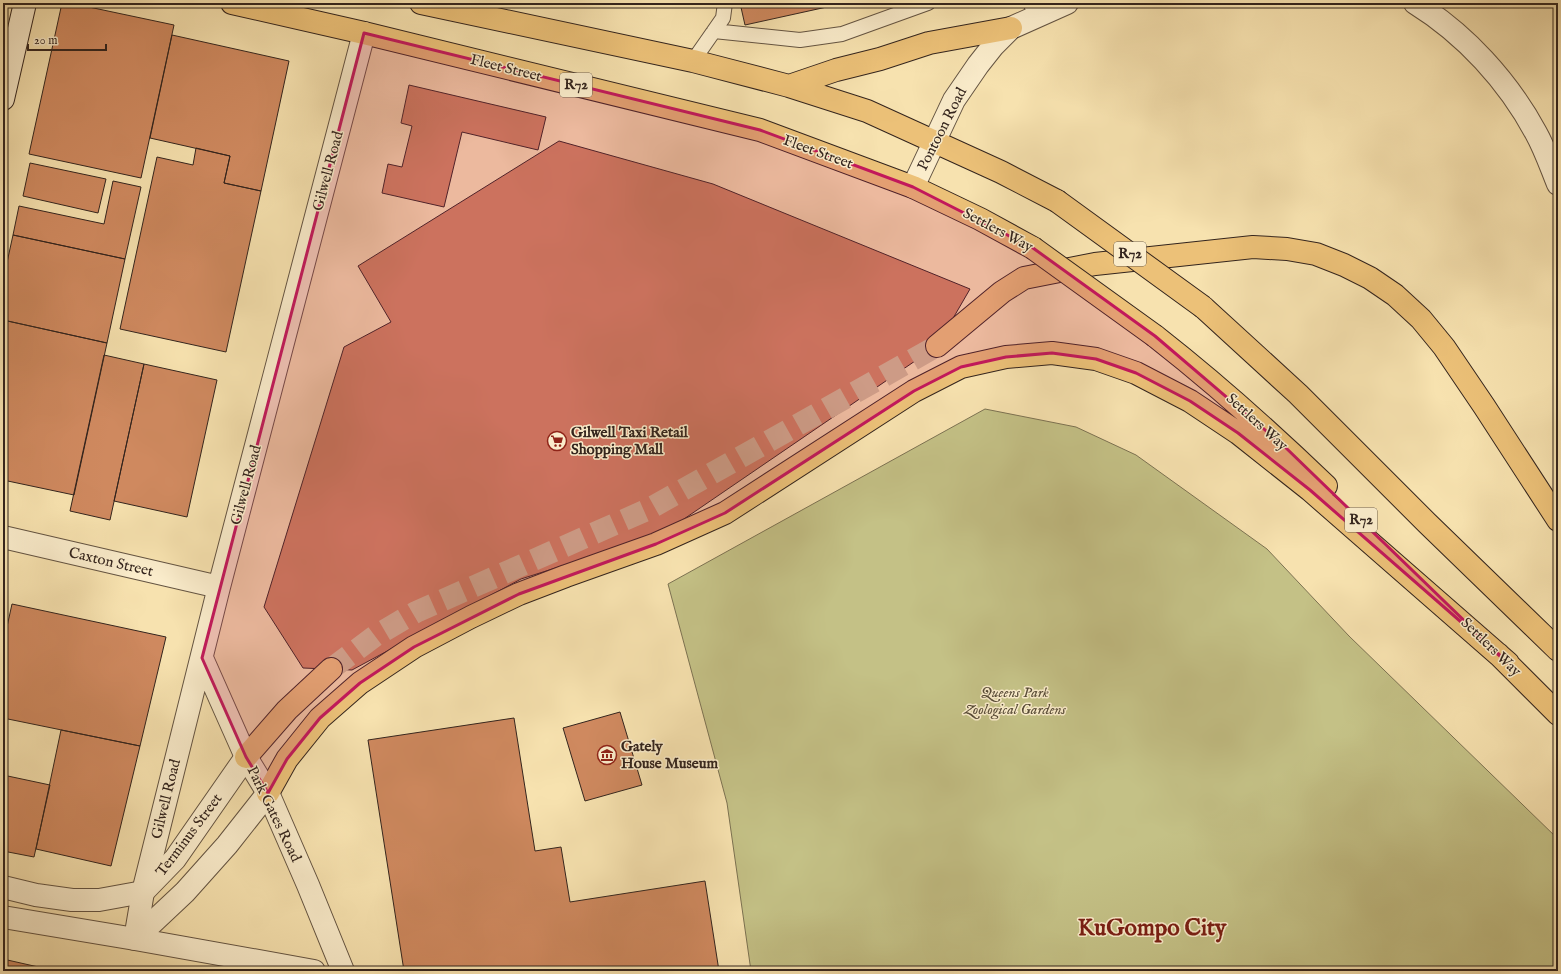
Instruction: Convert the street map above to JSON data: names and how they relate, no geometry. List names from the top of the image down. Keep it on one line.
{"streets":{"main road":["Fleet Street","R72","Settlers Way"],"street":["Pontoon Road","Gilwell Road","Caxton Street","Park Gates Road","Terminus Street"]},"crossings":[["Fleet Street","Pontoon Road"],["Fleet Street","Gilwell Road"],["Fleet Street","Settlers Way"],["R72","Pontoon Road"],["Pontoon Road","Settlers Way"],["Gilwell Road","Caxton Street"],["Gilwell Road","Park Gates Road"],["Gilwell Road","Terminus Street"],["Park Gates Road","Terminus Street"]],"districts":["KuGompo City"],"parks":["Queens Park Zoological Gardens"],"places":{"supermarket":["Gilwell Taxi Retail Shopping Mall"],"museum":["Gately House Museum"]},"scale_bar":"20 m"}
